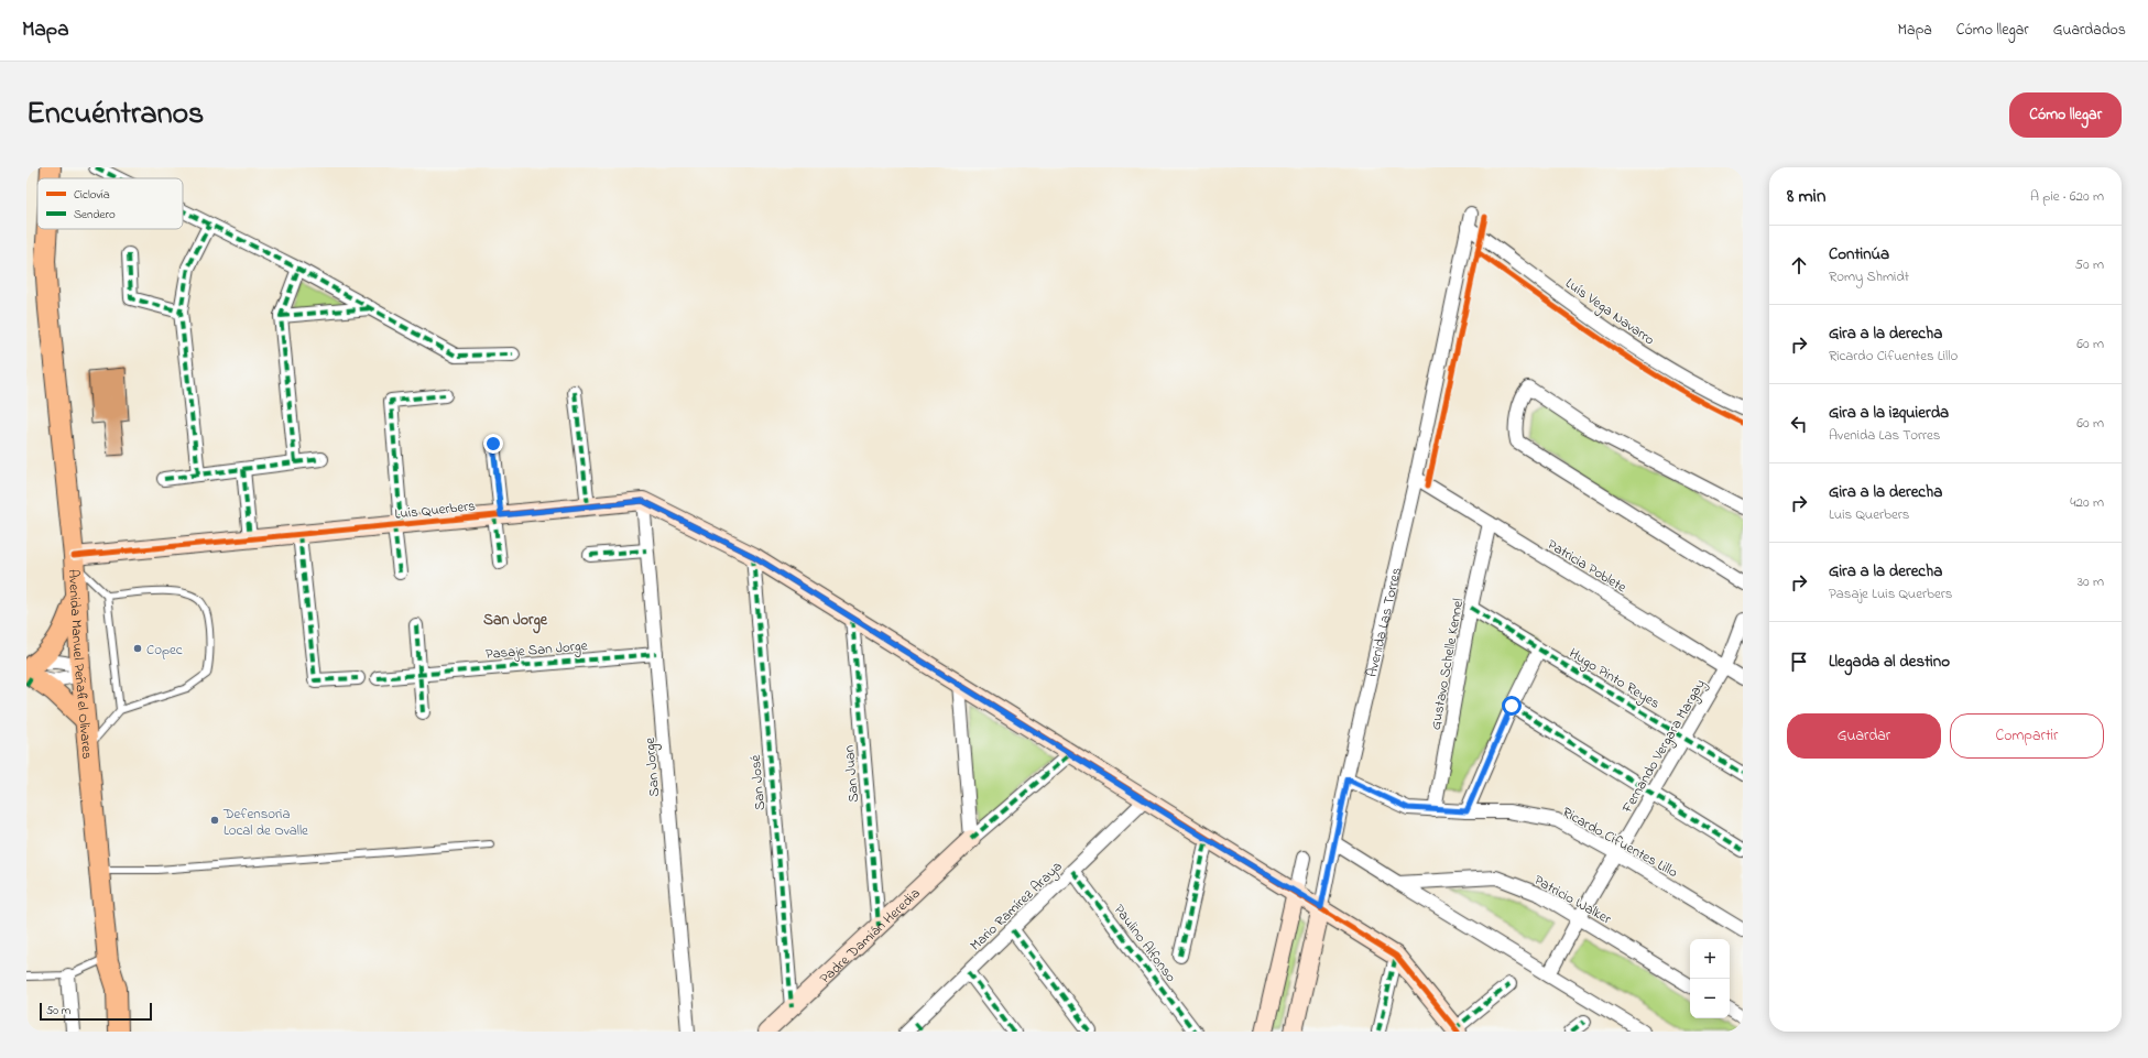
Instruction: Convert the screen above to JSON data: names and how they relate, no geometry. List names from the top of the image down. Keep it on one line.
{"streets":{"main road":["Avenida Manuel Peñafiel Olivares"],"street":["Luís Vega Navarro","Luis Querbers","Patricia Poblete","Avenida Las Torres","Pasaje San Jorge","Gustavo Schelle Kennel","Hugo Pinto Reyes","Fernando Vergara Margay","San Jorge","San Juan","San José","Ricardo Cifuentes Lillo","Patricio Walker","Mario Ramírez Araya","Padre Damián Heredia","Paulino Alfonso"]},"crossings":[["Luís Vega Navarro","Avenida Las Torres"],["Luis Querbers","Avenida Manuel Peñafiel Olivares"],["Luis Querbers","San Jorge"],["Patricia Poblete","Avenida Las Torres"],["Patricia Poblete","Gustavo Schelle Kennel"],["Patricia Poblete","Fernando Vergara Margay"],["Avenida Las Torres","Ricardo Cifuentes Lillo"],["Pasaje San Jorge","San Jorge"],["Gustavo Schelle Kennel","Hugo Pinto Reyes"],["Gustavo Schelle Kennel","Ricardo Cifuentes Lillo"],["Hugo Pinto Reyes","Fernando Vergara Margay"],["Fernando Vergara Margay","Ricardo Cifuentes Lillo"],["Fernando Vergara Margay","Patricio Walker"],["San Juan","Padre Damián Heredia"],["San José","Padre Damián Heredia"],["Mario Ramírez Araya","Paulino Alfonso"]],"districts":["San Jorge"],"places":["Copec","Defensoria Local de Ovalle"],"legend":["Ciclovía","Sendero"],"scale_bar":"50 m","page":{"header":"Mapa","nav":["Mapa","Cómo llegar","Guardados"],"title":"Encuéntranos","buttons":["Cómo llegar",["Guardar","Compartir"]],"heading":["8 min","A pie · 620 m"],"list":[["Continúa","Romy Shmidt","50 m"],["Gira a la derecha","Ricardo Cifuentes Lillo","60 m"],["Gira a la izquierda","Avenida Las Torres","60 m"],["Gira a la derecha","Luis Querbers","420 m"],["Gira a la derecha","Pasaje Luis Querbers","30 m"],"Llegada al destino"],"map_buttons":["+","−"],"scale":"50 m"}}
